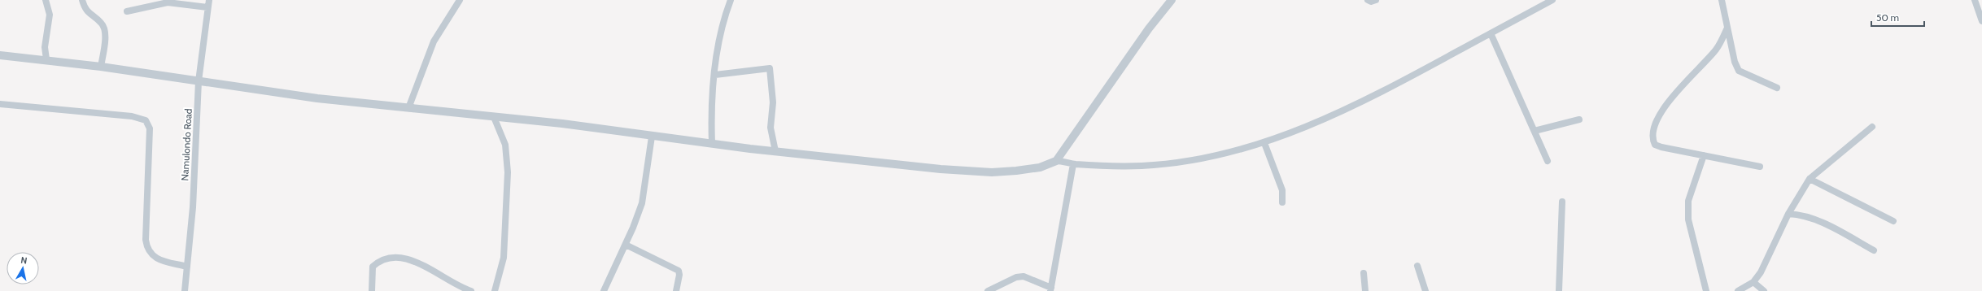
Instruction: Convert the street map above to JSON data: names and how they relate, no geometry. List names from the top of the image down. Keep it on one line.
{"streets":{"street":["Namulondo Road"]},"scale_bar":"50 m","north":"top"}
